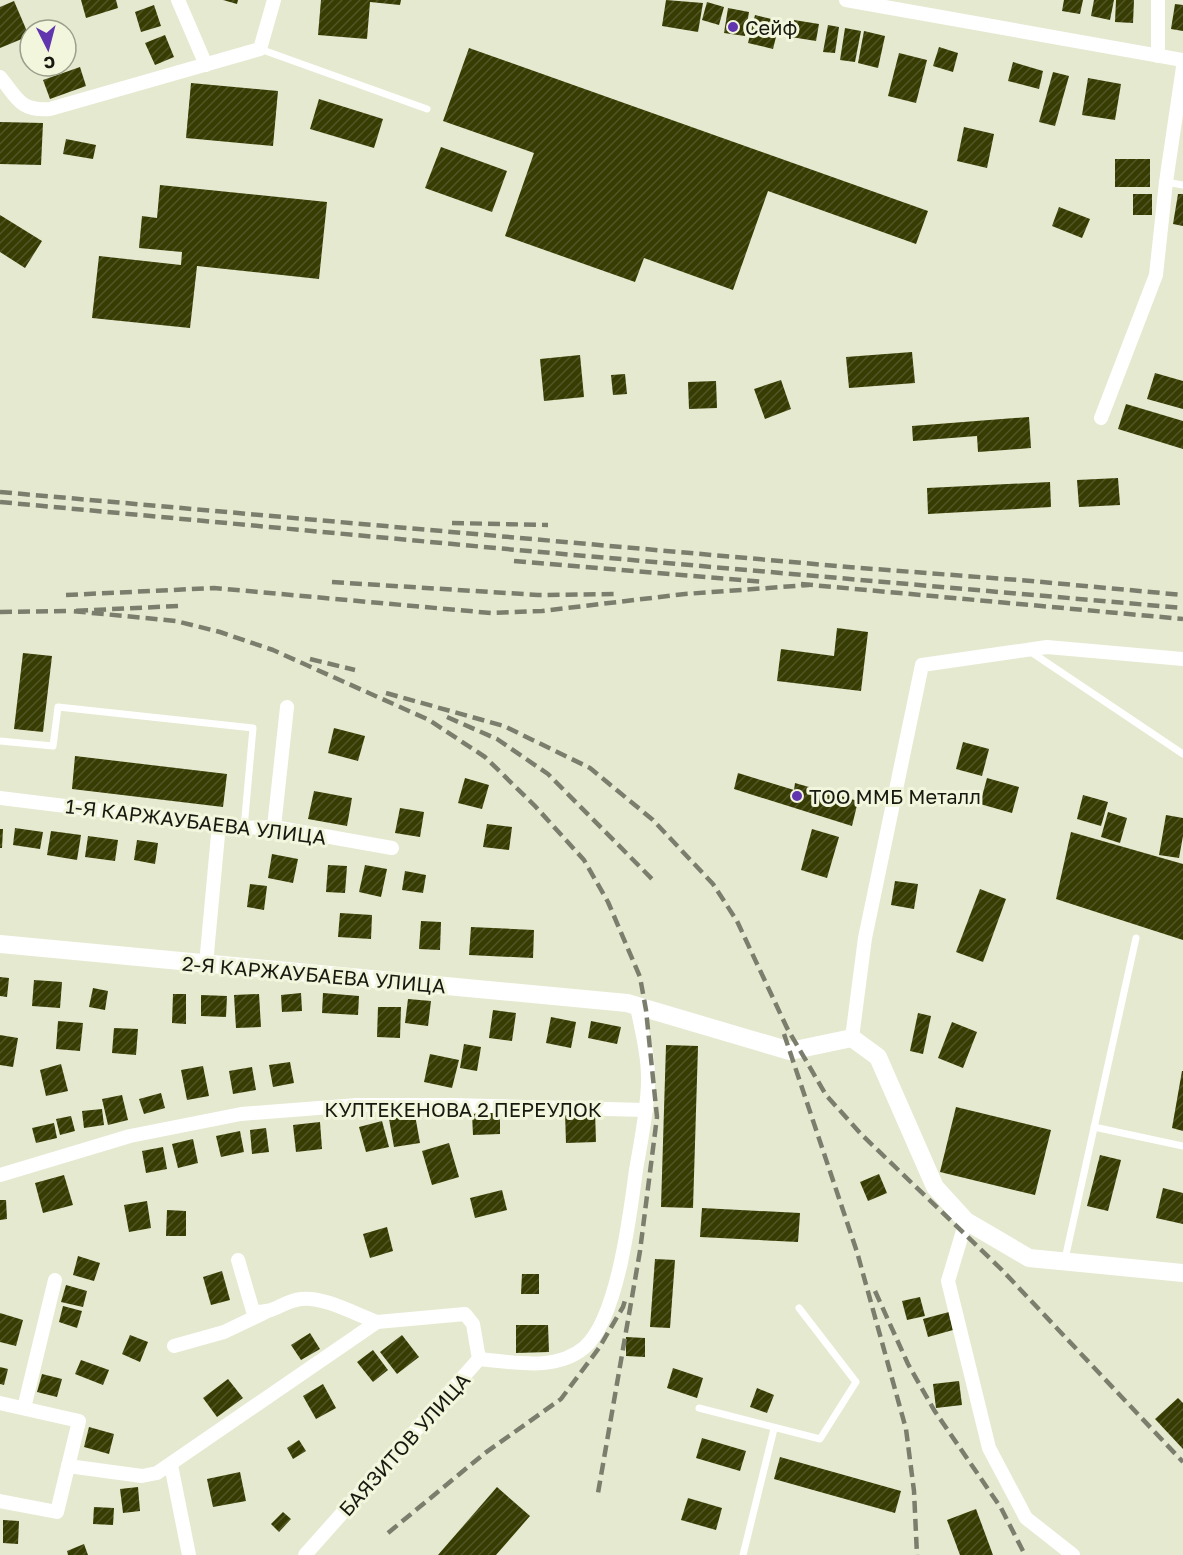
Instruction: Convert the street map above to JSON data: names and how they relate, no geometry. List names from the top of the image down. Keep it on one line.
{"streets":{"street":["1-Я КАРЖАУБАЕВА УЛИЦА","2-Я КАРЖАУБАЕВА УЛИЦА","КУЛТЕКЕНОВА 2 ПЕРЕУЛОК","БАЯЗИТОВ УЛИЦА"]},"places":["Сейф","ТОО ММБ Металл"],"north":"bottom"}
